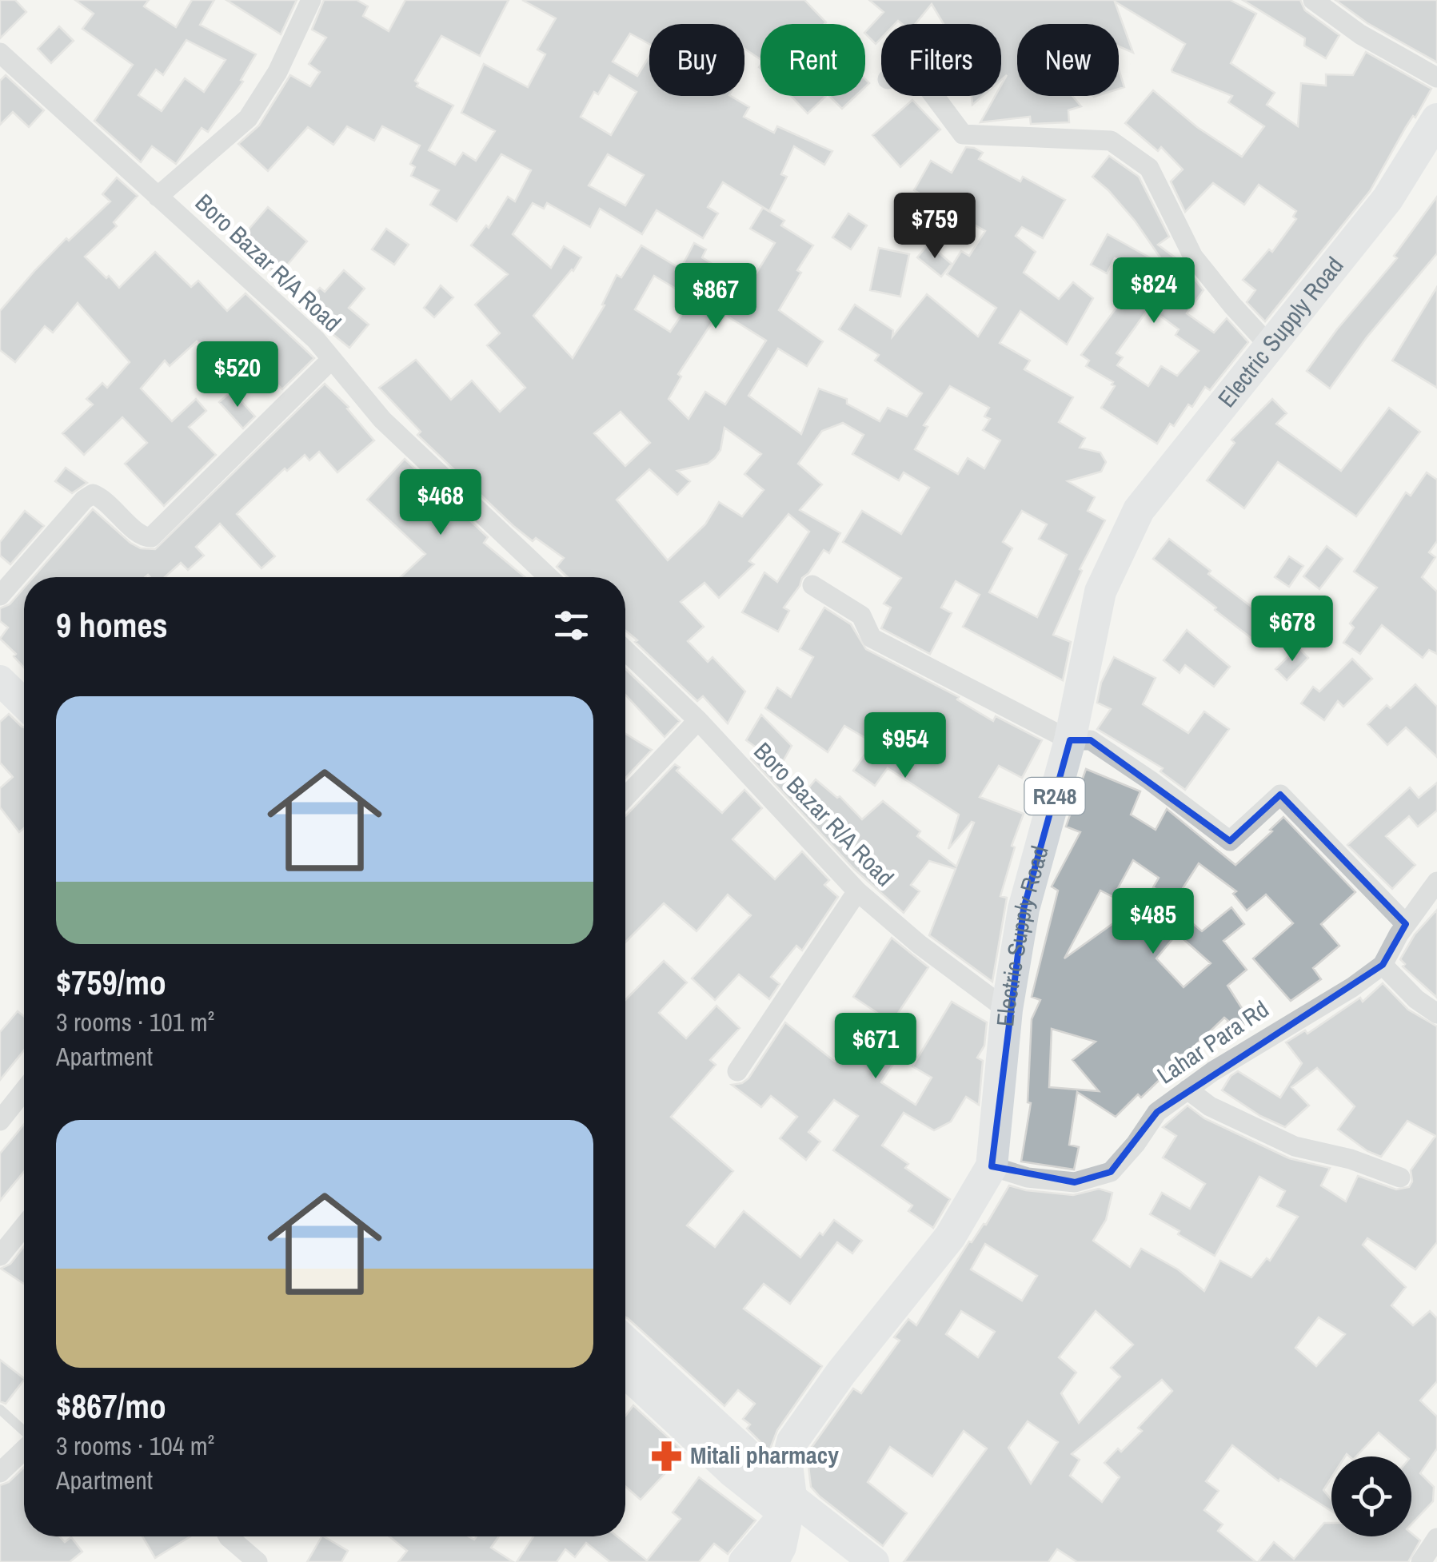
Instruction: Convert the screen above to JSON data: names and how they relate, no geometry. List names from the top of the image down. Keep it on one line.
{"streets":{"main road":["Electric Supply Road","R248"],"street":["Boro Bazar R/A Road","Lahar Para Rd"]},"crossings":[["Boro Bazar R/A Road","Electric Supply Road"],["Electric Supply Road","Lahar Para Rd"]],"places":{"pharmacy":["Mitali pharmacy"]},"page":{"chip":["Buy","Rent","Filters","New"],"price":["$759","$824","$867","$520","$468","$678","$954","$485","$671"],"heading":"9 homes","list":[{"name":"$759/mo","note":"3 rooms · 101 m² · Apartment"},{"name":"$867/mo","note":"3 rooms · 104 m² · Apartment"}]}}
